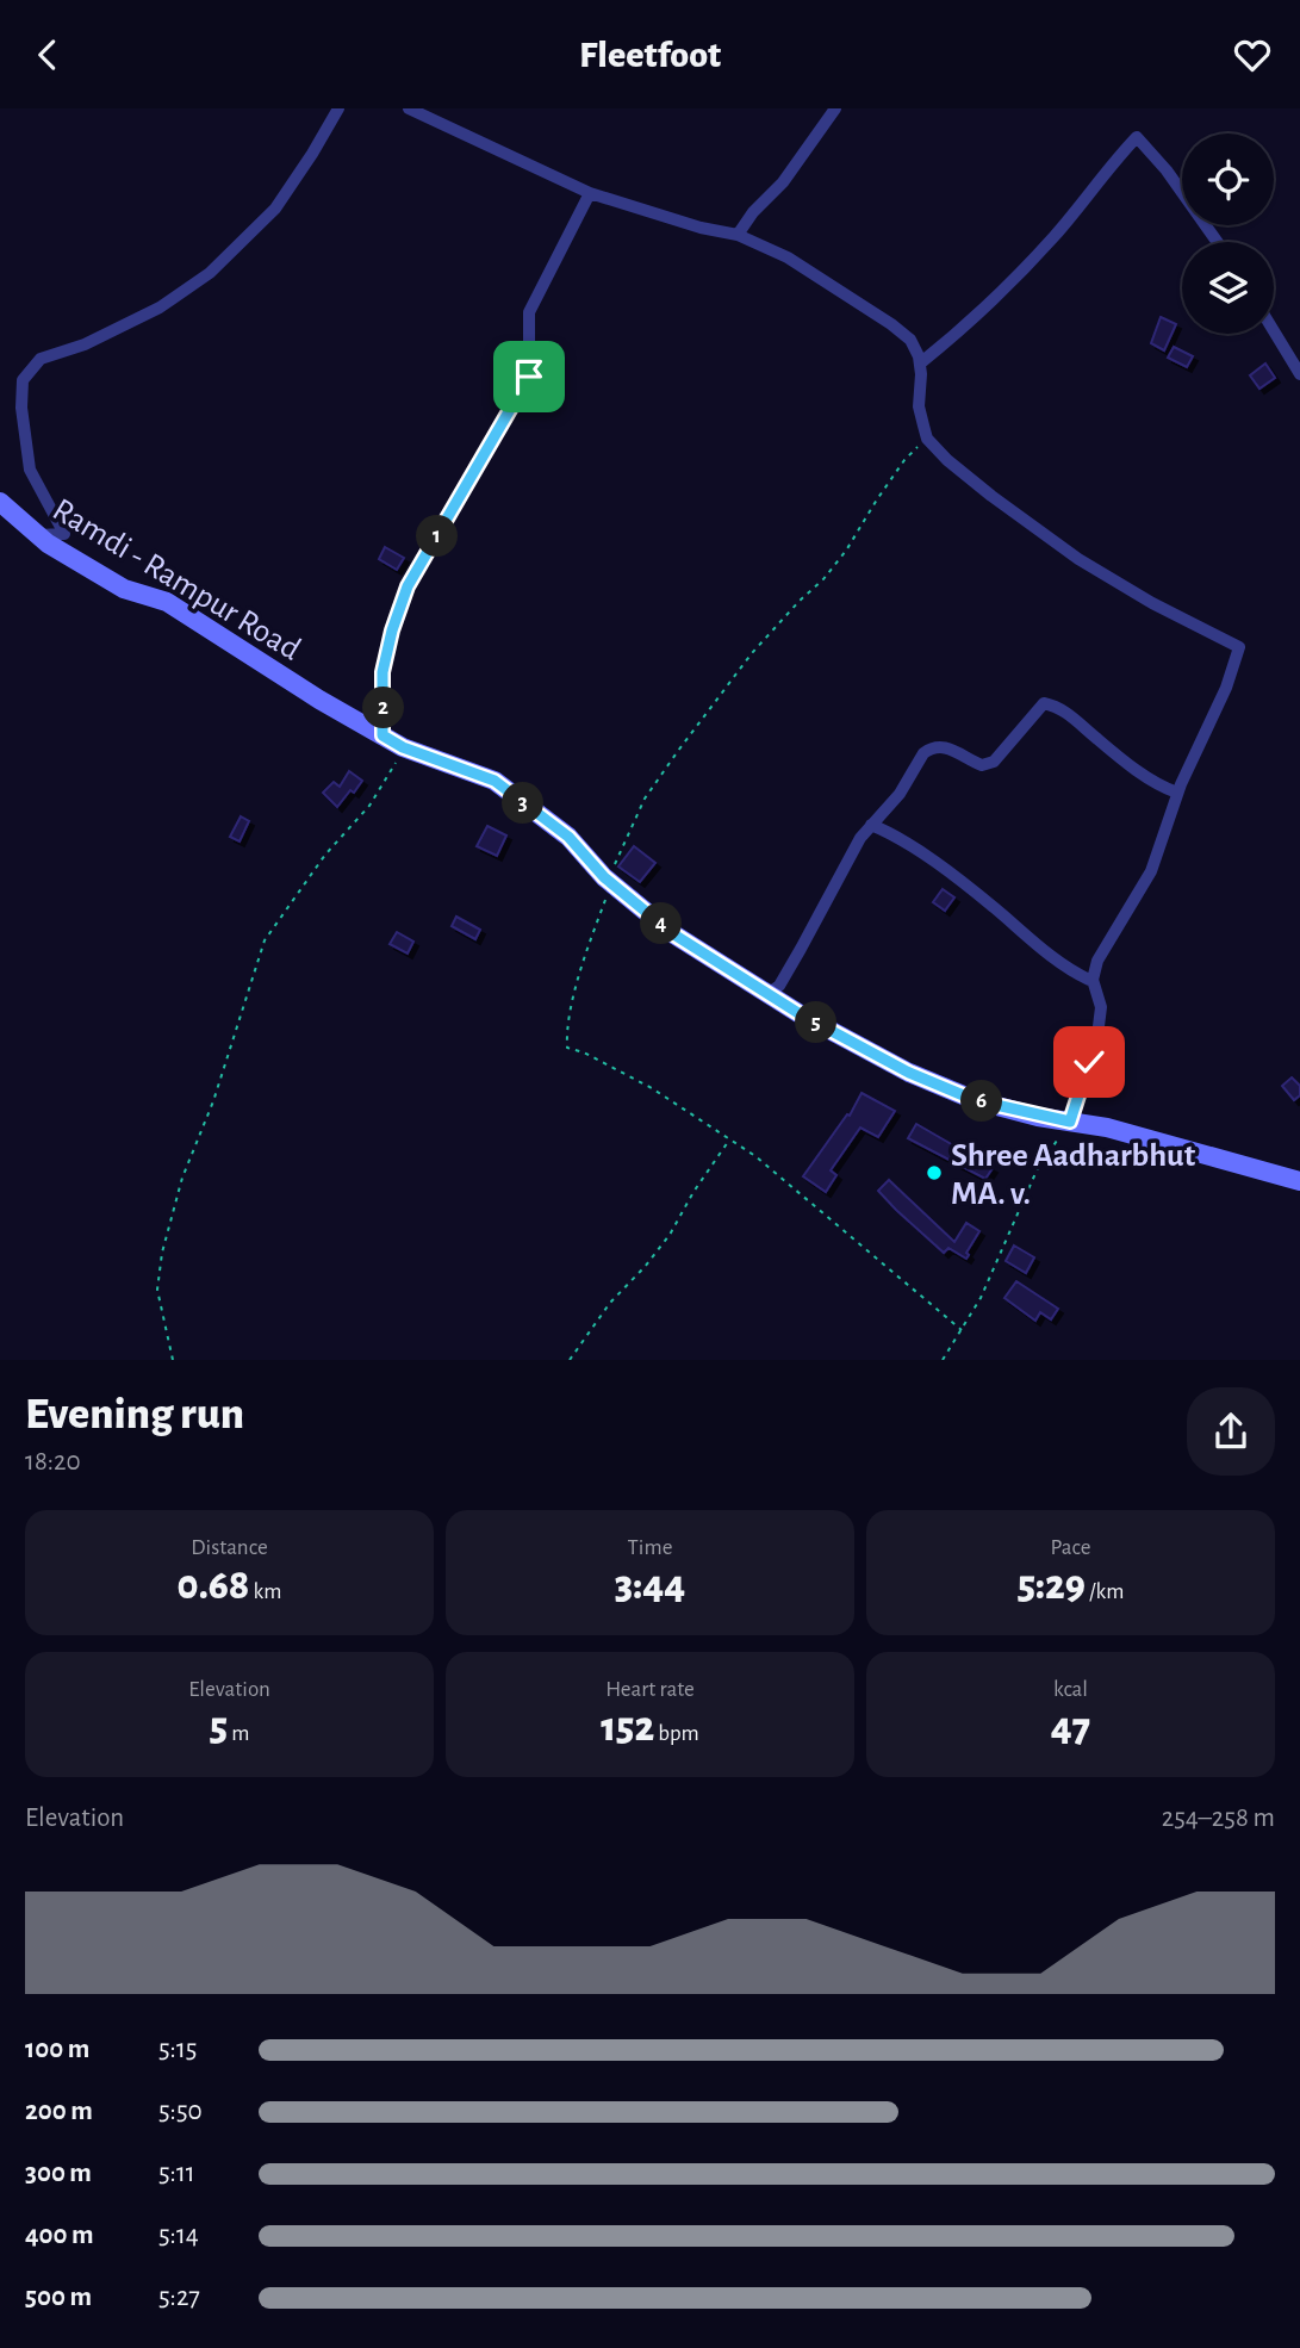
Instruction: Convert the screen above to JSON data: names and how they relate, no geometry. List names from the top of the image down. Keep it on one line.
{"streets":{"main road":["Ramdi - Rampur Road"]},"places":["Shree Aadharbhut MA. v."],"page":{"header":"Fleetfoot","pins":["1","2","3","4","5","6"],"heading":["Evening run","18:20"],"stats":[["Distance","0.68 km"],["Time","3:44"],["Pace","5:29 /km"],["Elevation","5 m"],["Heart rate","152 bpm"],["kcal","47"]],"chart":["Elevation","254–258 m"],"list":[{"name":"100 m","note":"5:15"},{"name":"200 m","note":"5:50"},{"name":"300 m","note":"5:11"},{"name":"400 m","note":"5:14"},{"name":"500 m","note":"5:27"}]}}
